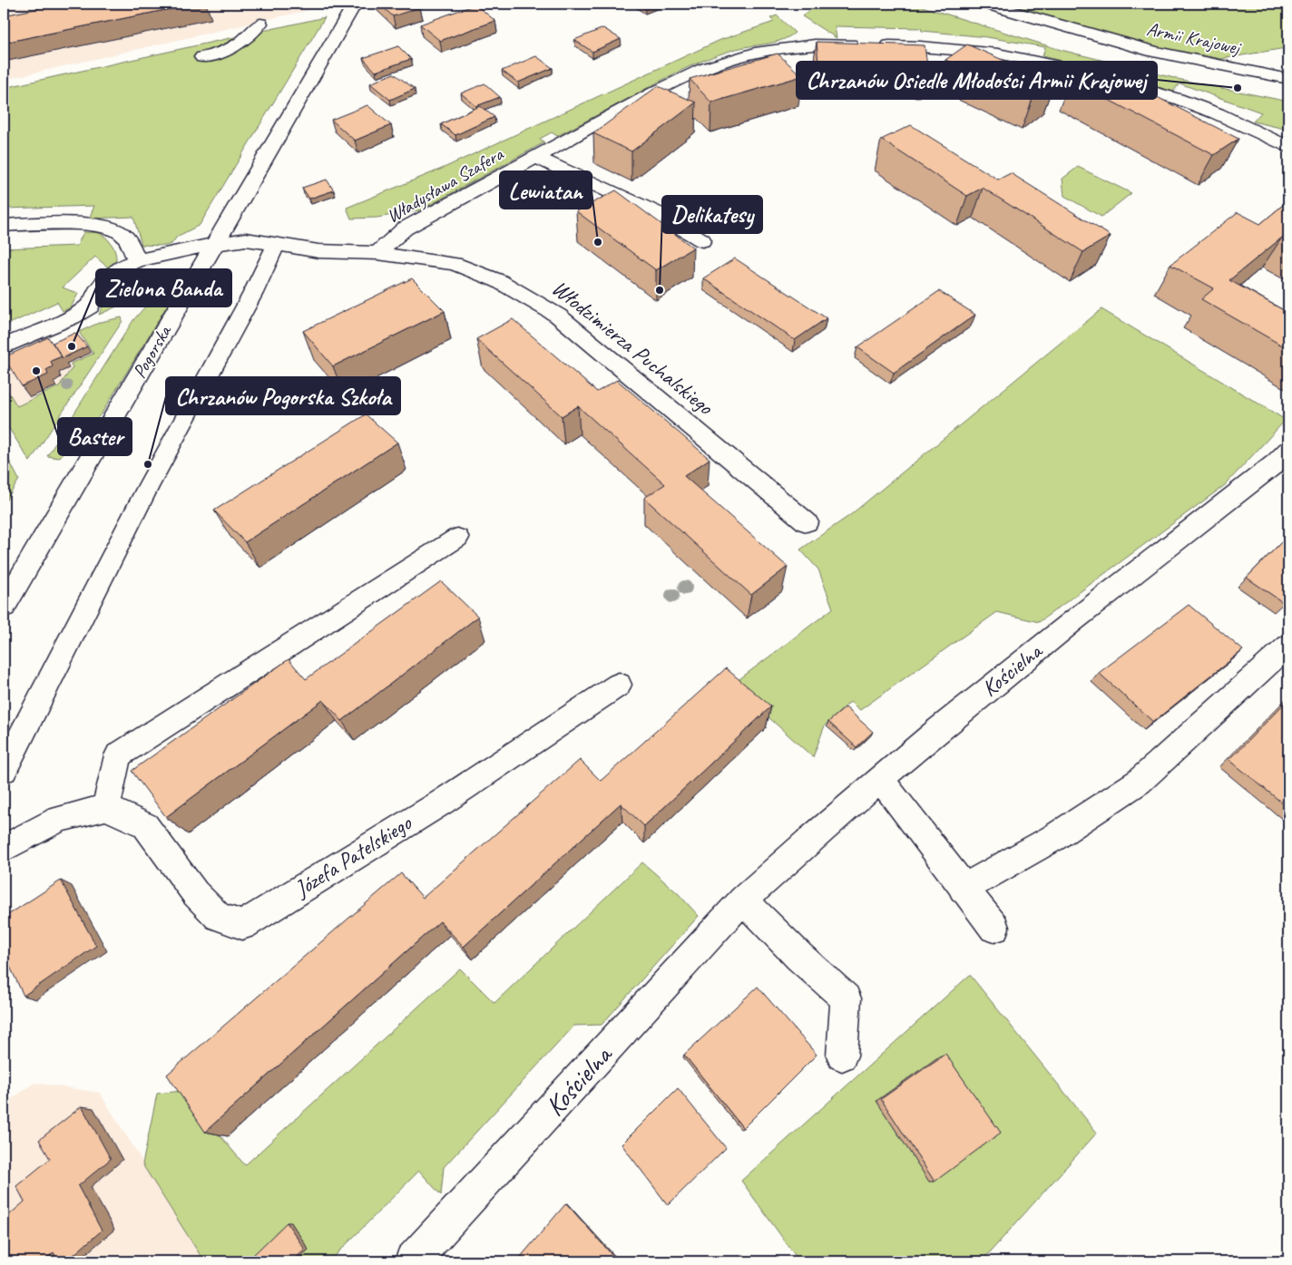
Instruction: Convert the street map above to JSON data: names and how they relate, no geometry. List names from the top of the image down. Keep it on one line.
{"streets":{"street":["Armii Krajowej","Władysława Szafera","Włodzimierza Puchalskiego","Pogorska","Kościelna","Józefa Patelskiego"]},"crossings":[["Władysława Szafera","Włodzimierza Puchalskiego"],["Władysława Szafera","Pogorska"]],"places":["Chrzanów Osiedle Młodości Armii Krajowej","Lewiatan","Delikatesy","Zielona Banda","Baster","Chrzanów Pogorska Szkoła"]}
